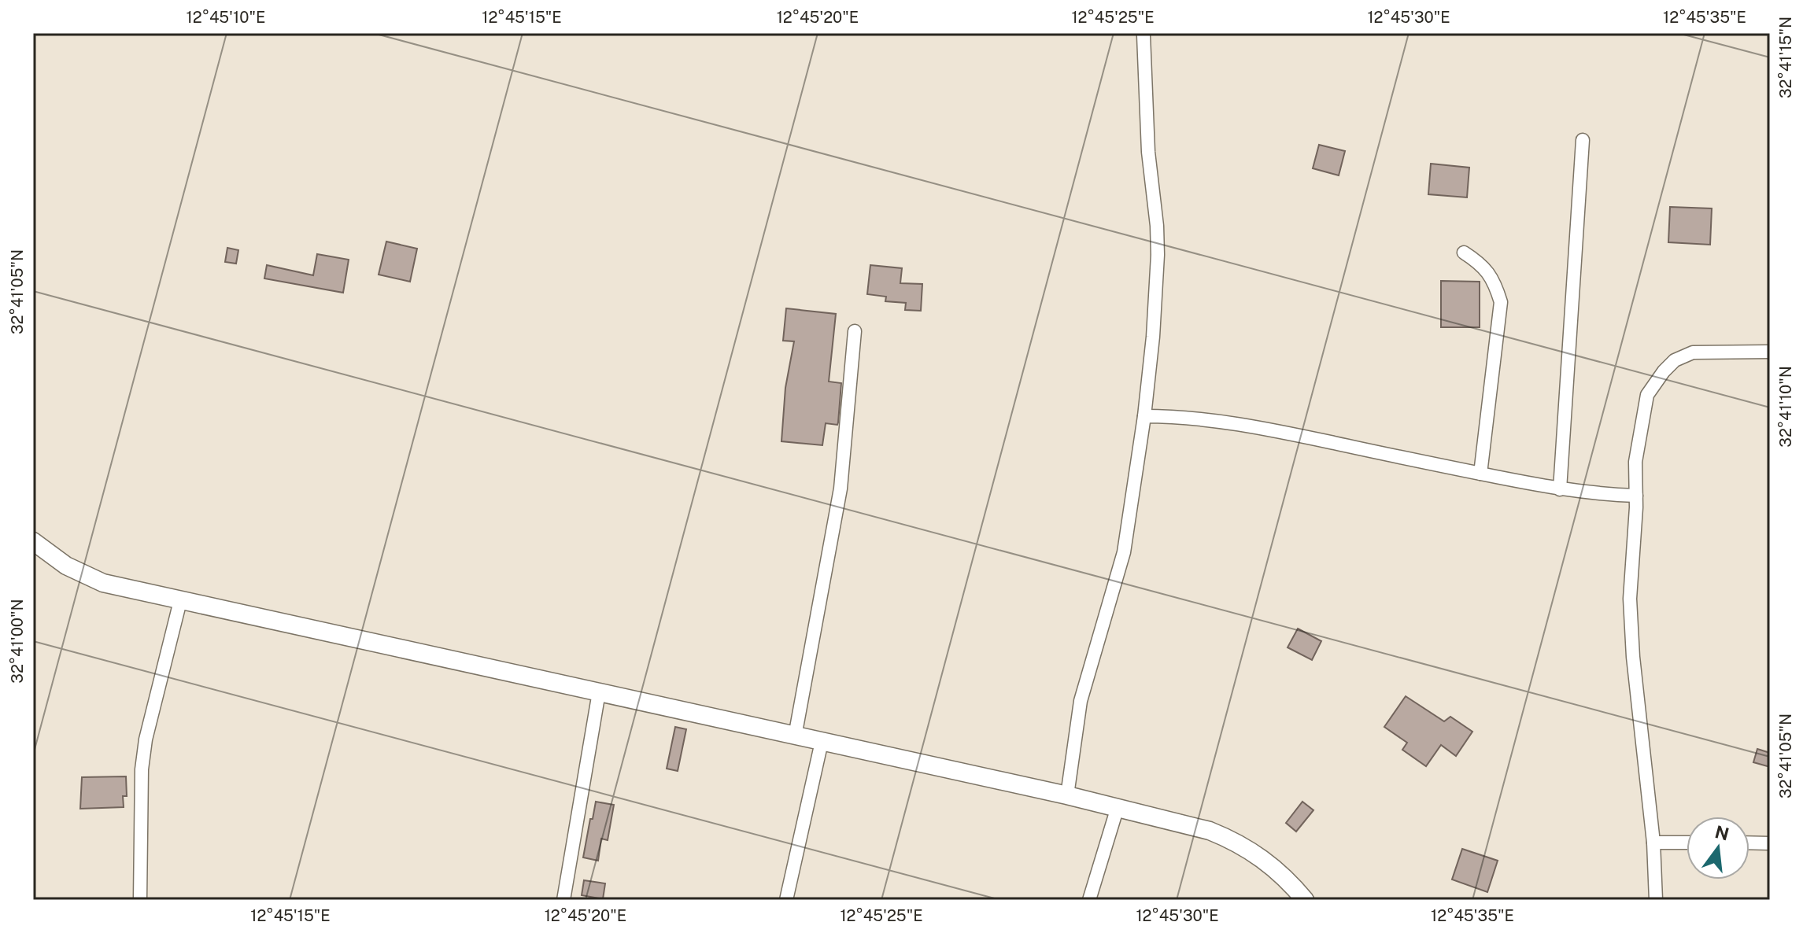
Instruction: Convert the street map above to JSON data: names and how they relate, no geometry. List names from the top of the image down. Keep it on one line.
{"north":"top","coordinates":["12°45'10\"E","12°45'15\"E","12°45'20\"E","12°45'25\"E","12°45'30\"E","12°45'35\"E","32°41'15\"N","32°41'05\"N","32°41'10\"N","32°41'00\"N"]}
